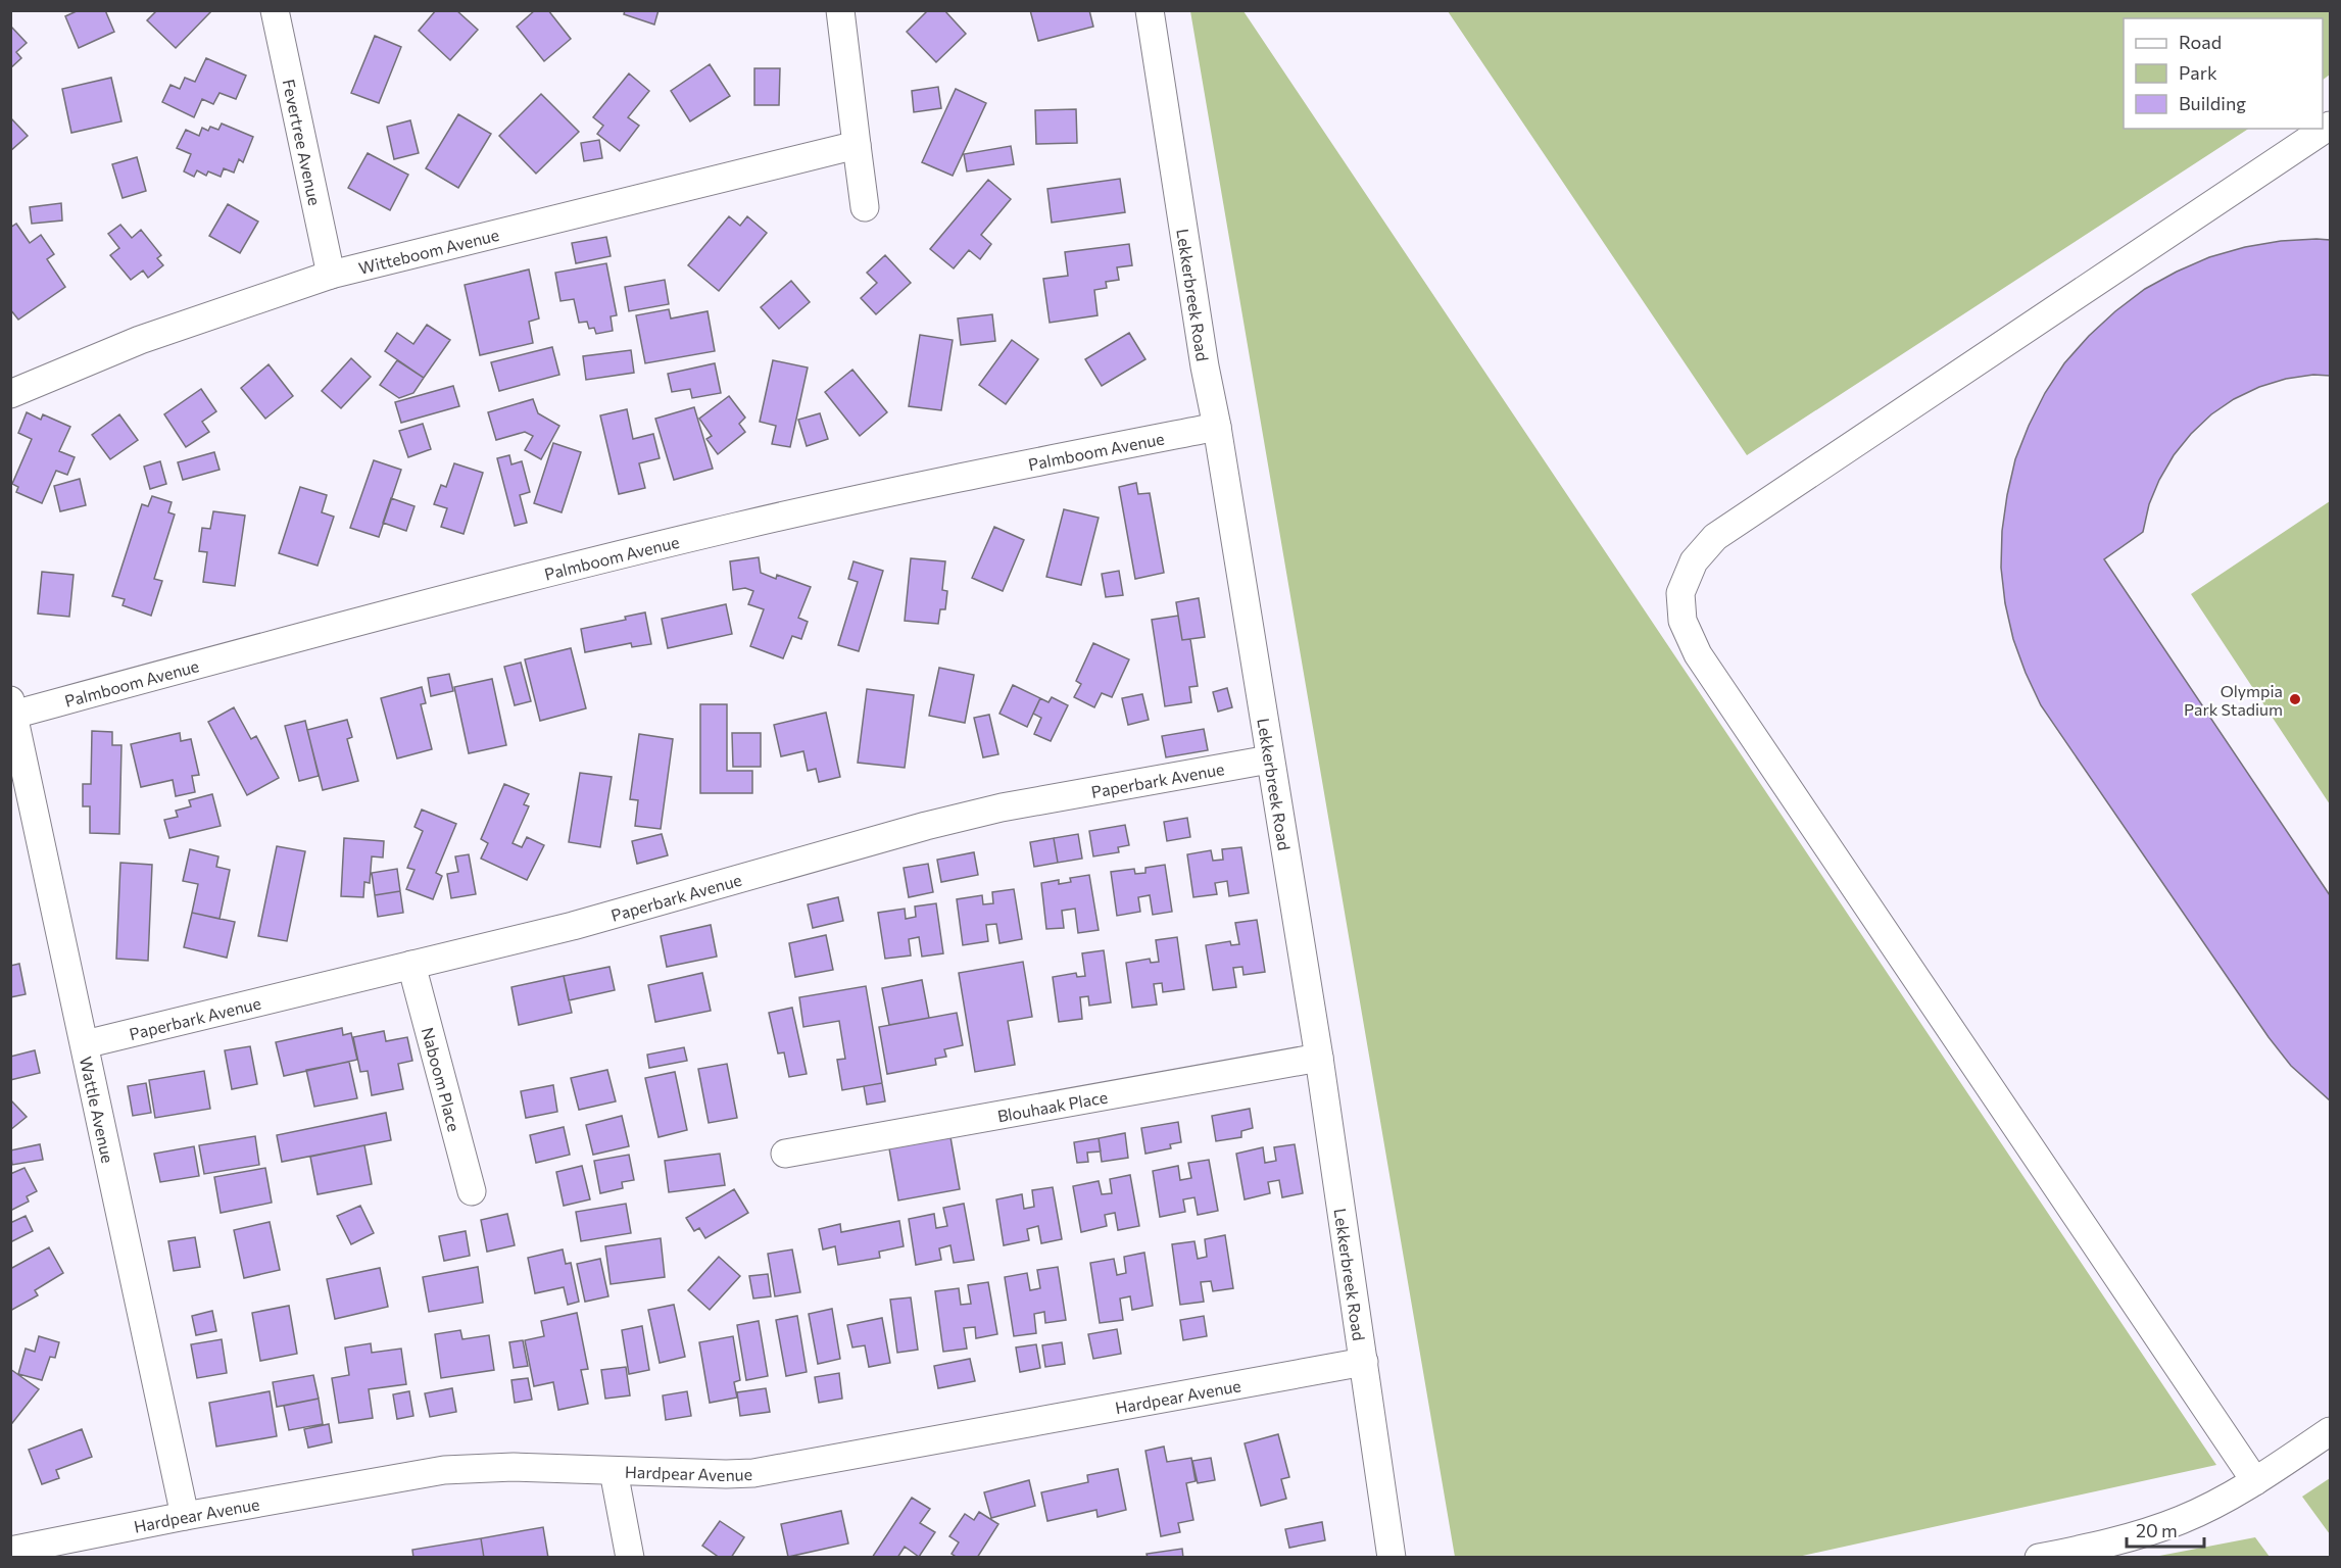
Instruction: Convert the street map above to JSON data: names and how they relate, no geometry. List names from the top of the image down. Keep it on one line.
{"streets":{"street":["Fevertree Avenue","Witteboom Avenue","Lekkerbreek Road","Palmboom Avenue","Paperbark Avenue","Naboom Place","Blouhaak Place","Wattle Avenue","Hardpear Avenue"]},"crossings":[["Fevertree Avenue","Witteboom Avenue"],["Lekkerbreek Road","Palmboom Avenue"],["Lekkerbreek Road","Paperbark Avenue"],["Lekkerbreek Road","Blouhaak Place"],["Lekkerbreek Road","Hardpear Avenue"],["Palmboom Avenue","Wattle Avenue"],["Paperbark Avenue","Naboom Place"],["Paperbark Avenue","Wattle Avenue"],["Wattle Avenue","Hardpear Avenue"]],"places":["Olympia Park Stadium"],"legend":["Road","Park","Building"],"scale_bar":"20 m"}
